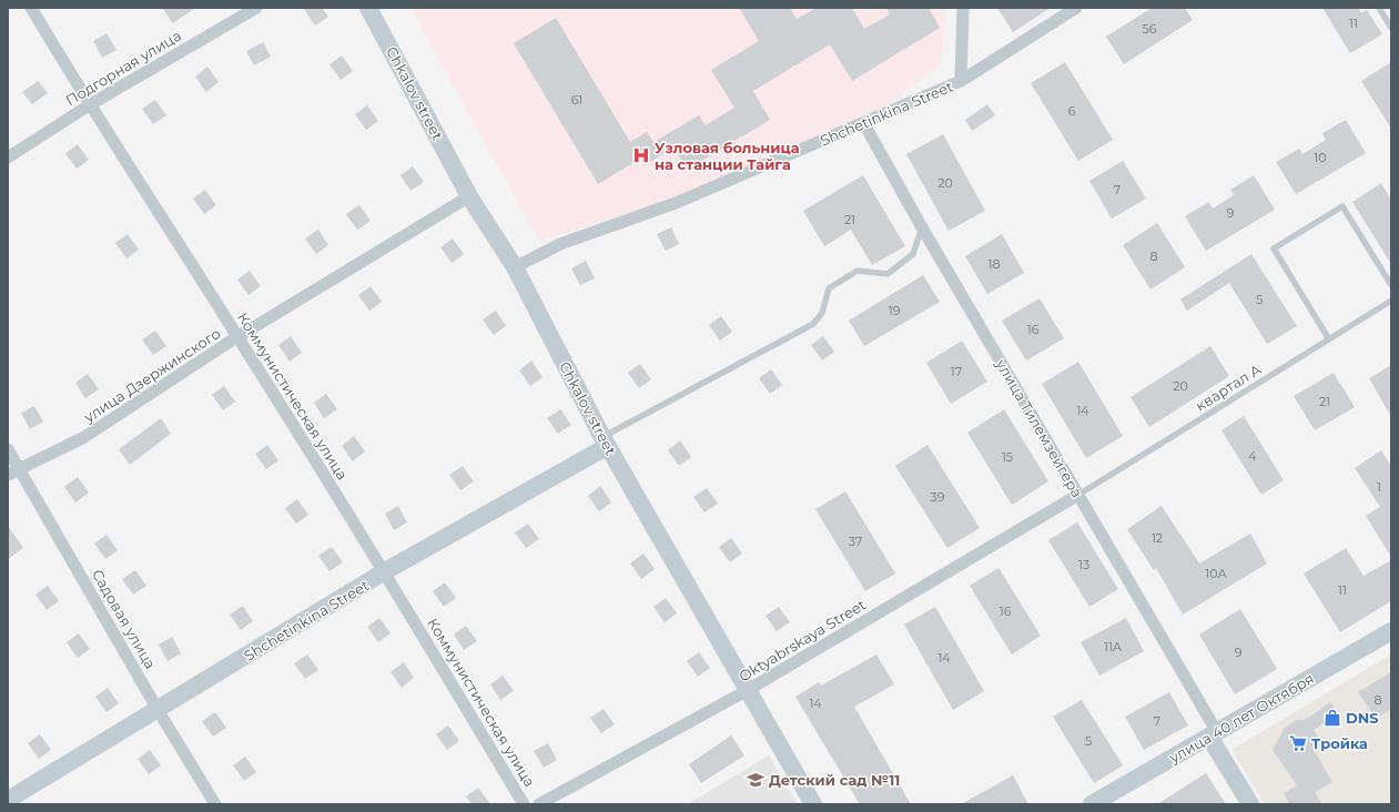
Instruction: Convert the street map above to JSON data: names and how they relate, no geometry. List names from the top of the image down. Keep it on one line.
{"streets":{"street":["Подгорная улица","Chkalov street","Shchetinkina Street","улица Дзержинского","Коммунистическая улица","улица Тилемзейгера","Садовая улица","Oktyabrskaya Street","улица 40 лет Октября"],"lane":["квартал А"]},"crossings":[["Подгорная улица","Коммунистическая улица"],["Chkalov street","Shchetinkina Street"],["Chkalov street","улица Дзержинского"],["Chkalov street","Oktyabrskaya Street"],["Shchetinkina Street","Коммунистическая улица"],["Shchetinkina Street","улица Тилемзейгера"],["Shchetinkina Street","Садовая улица"],["улица Дзержинского","Коммунистическая улица"],["улица Дзержинского","Садовая улица"],["квартал А","улица Тилемзейгера"],["квартал А","Oktyabrskaya Street"],["улица Тилемзейгера","Oktyabrskaya Street"],["улица Тилемзейгера","улица 40 лет Октября"]],"places":{"hospital":["Узловая больница на станции Тайга"],"shop":["DNS"],"supermarket":["Тройка"],"school or university":["Детский сад №11"]},"house_numbers":["11","56","61","6","10","20","7","9","21","8","18","5","19","16","17","20","21","14","4","15","1","39","12","37","13","10А","11","16","11А","9","14","8","14","7","5"]}
